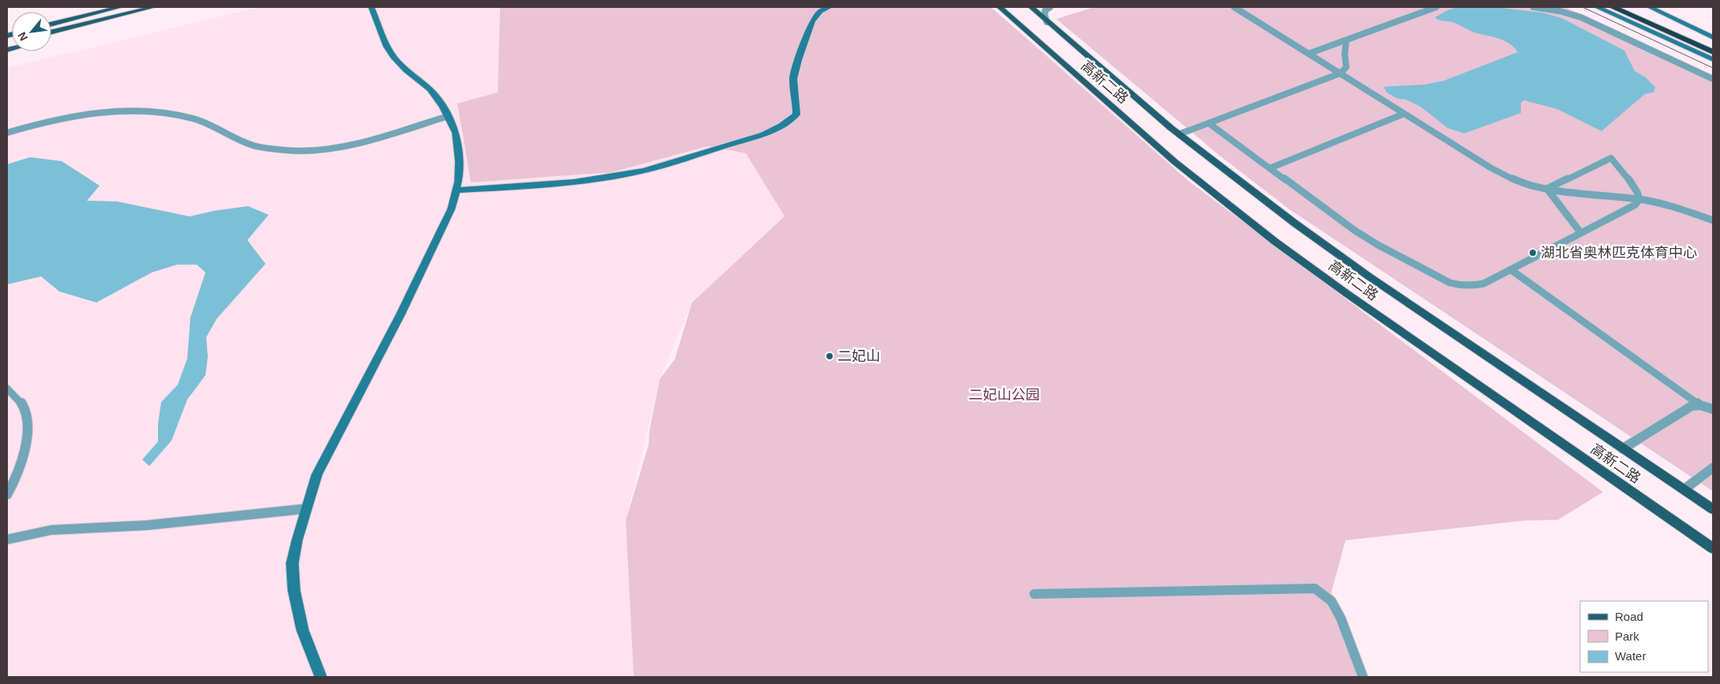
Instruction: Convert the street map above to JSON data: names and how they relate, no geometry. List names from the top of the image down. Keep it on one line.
{"streets":{"main road":["高新二路"]},"parks":["二妃山公园"],"places":["湖北省奥林匹克体育中心","二妃山"],"legend":["Road","Park","Water"],"north":"bottom left"}
